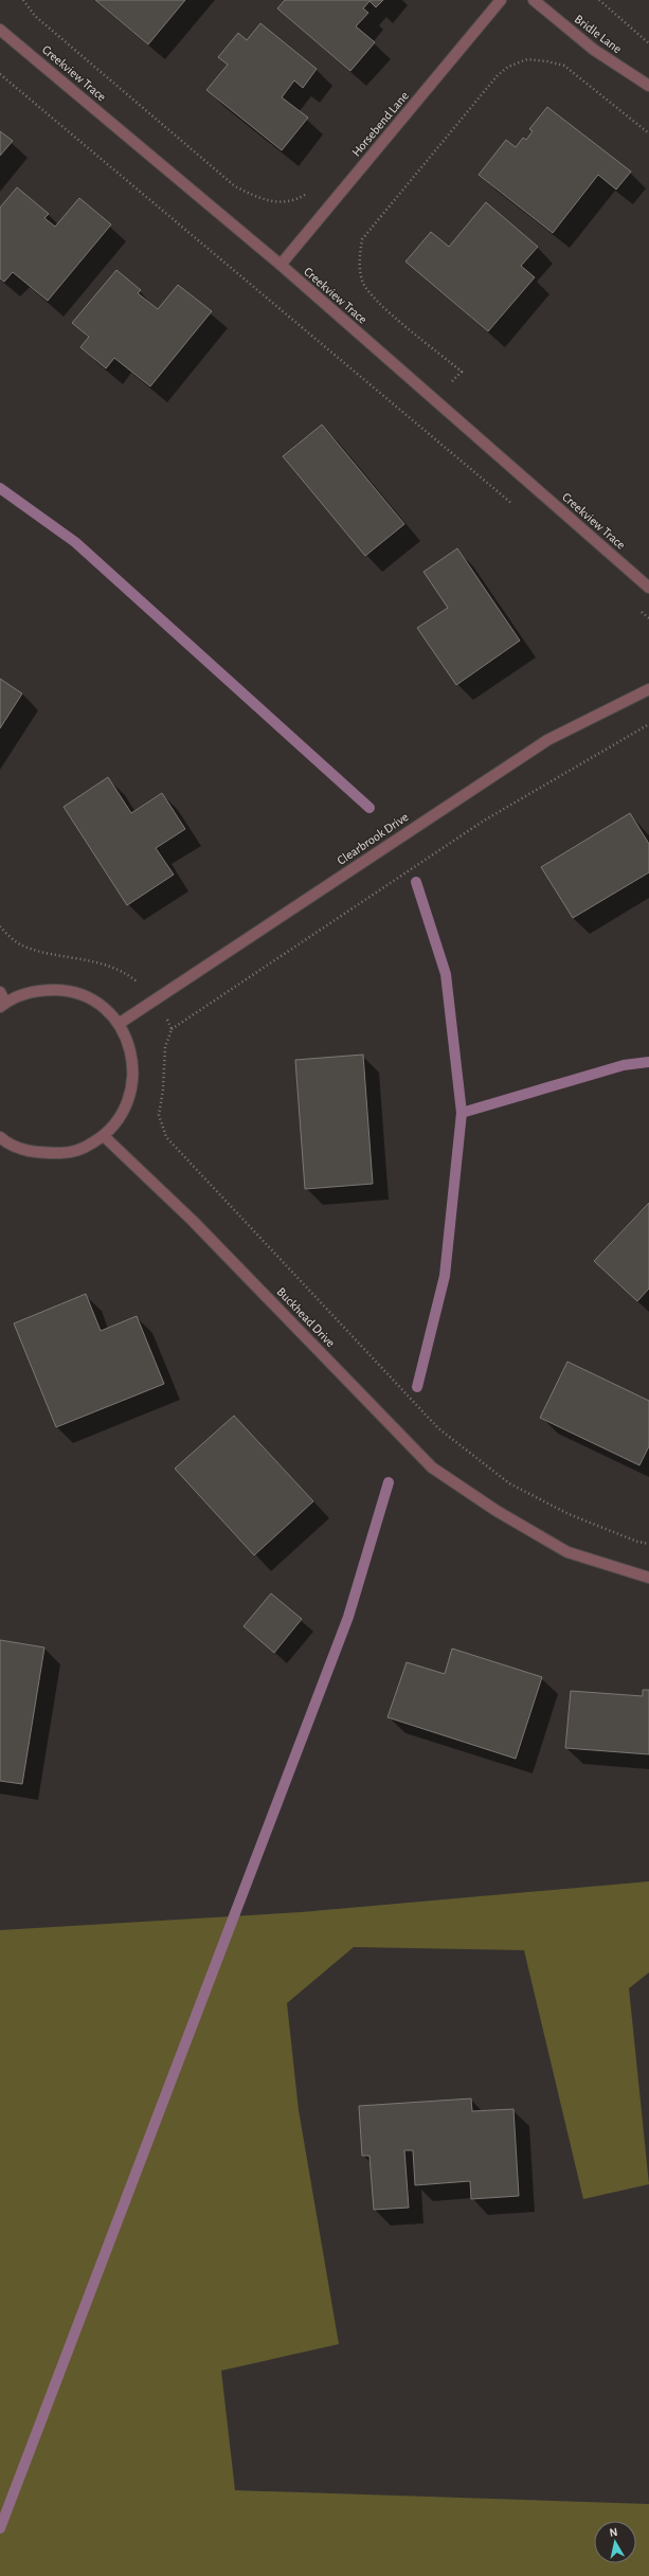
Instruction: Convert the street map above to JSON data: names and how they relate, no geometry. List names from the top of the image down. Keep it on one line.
{"streets":{"street":["Bridle Lane","Creekview Trace","Horsebend Lane","Clearbrook Drive","Buckhead Drive"]},"crossings":[["Creekview Trace","Horsebend Lane"]],"north":"top"}
